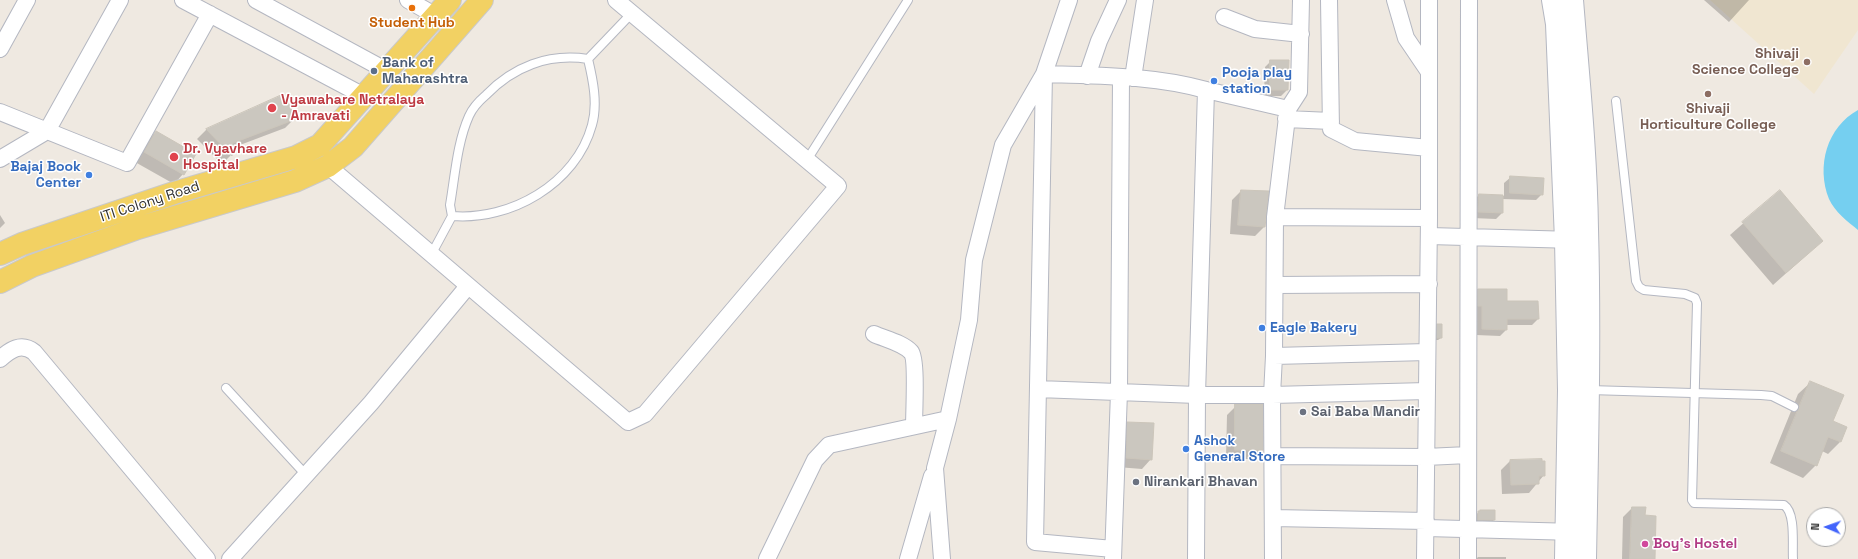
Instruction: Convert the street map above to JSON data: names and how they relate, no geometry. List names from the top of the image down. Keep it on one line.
{"streets":{"main road":["ITI Colony Road"]},"places":["Student Hub","Shivaji Science College","Bank of Maharashtra","Pooja play station","Shivaji Horticulture College","Vyawahare Netralaya - Amravati","Dr. Vyavhare Hospital","Bajaj Book Center","Eagle Bakery","Sai Baba Mandir","Ashok General Store","Nirankari Bhavan","Boy's Hostel"],"north":"left"}
